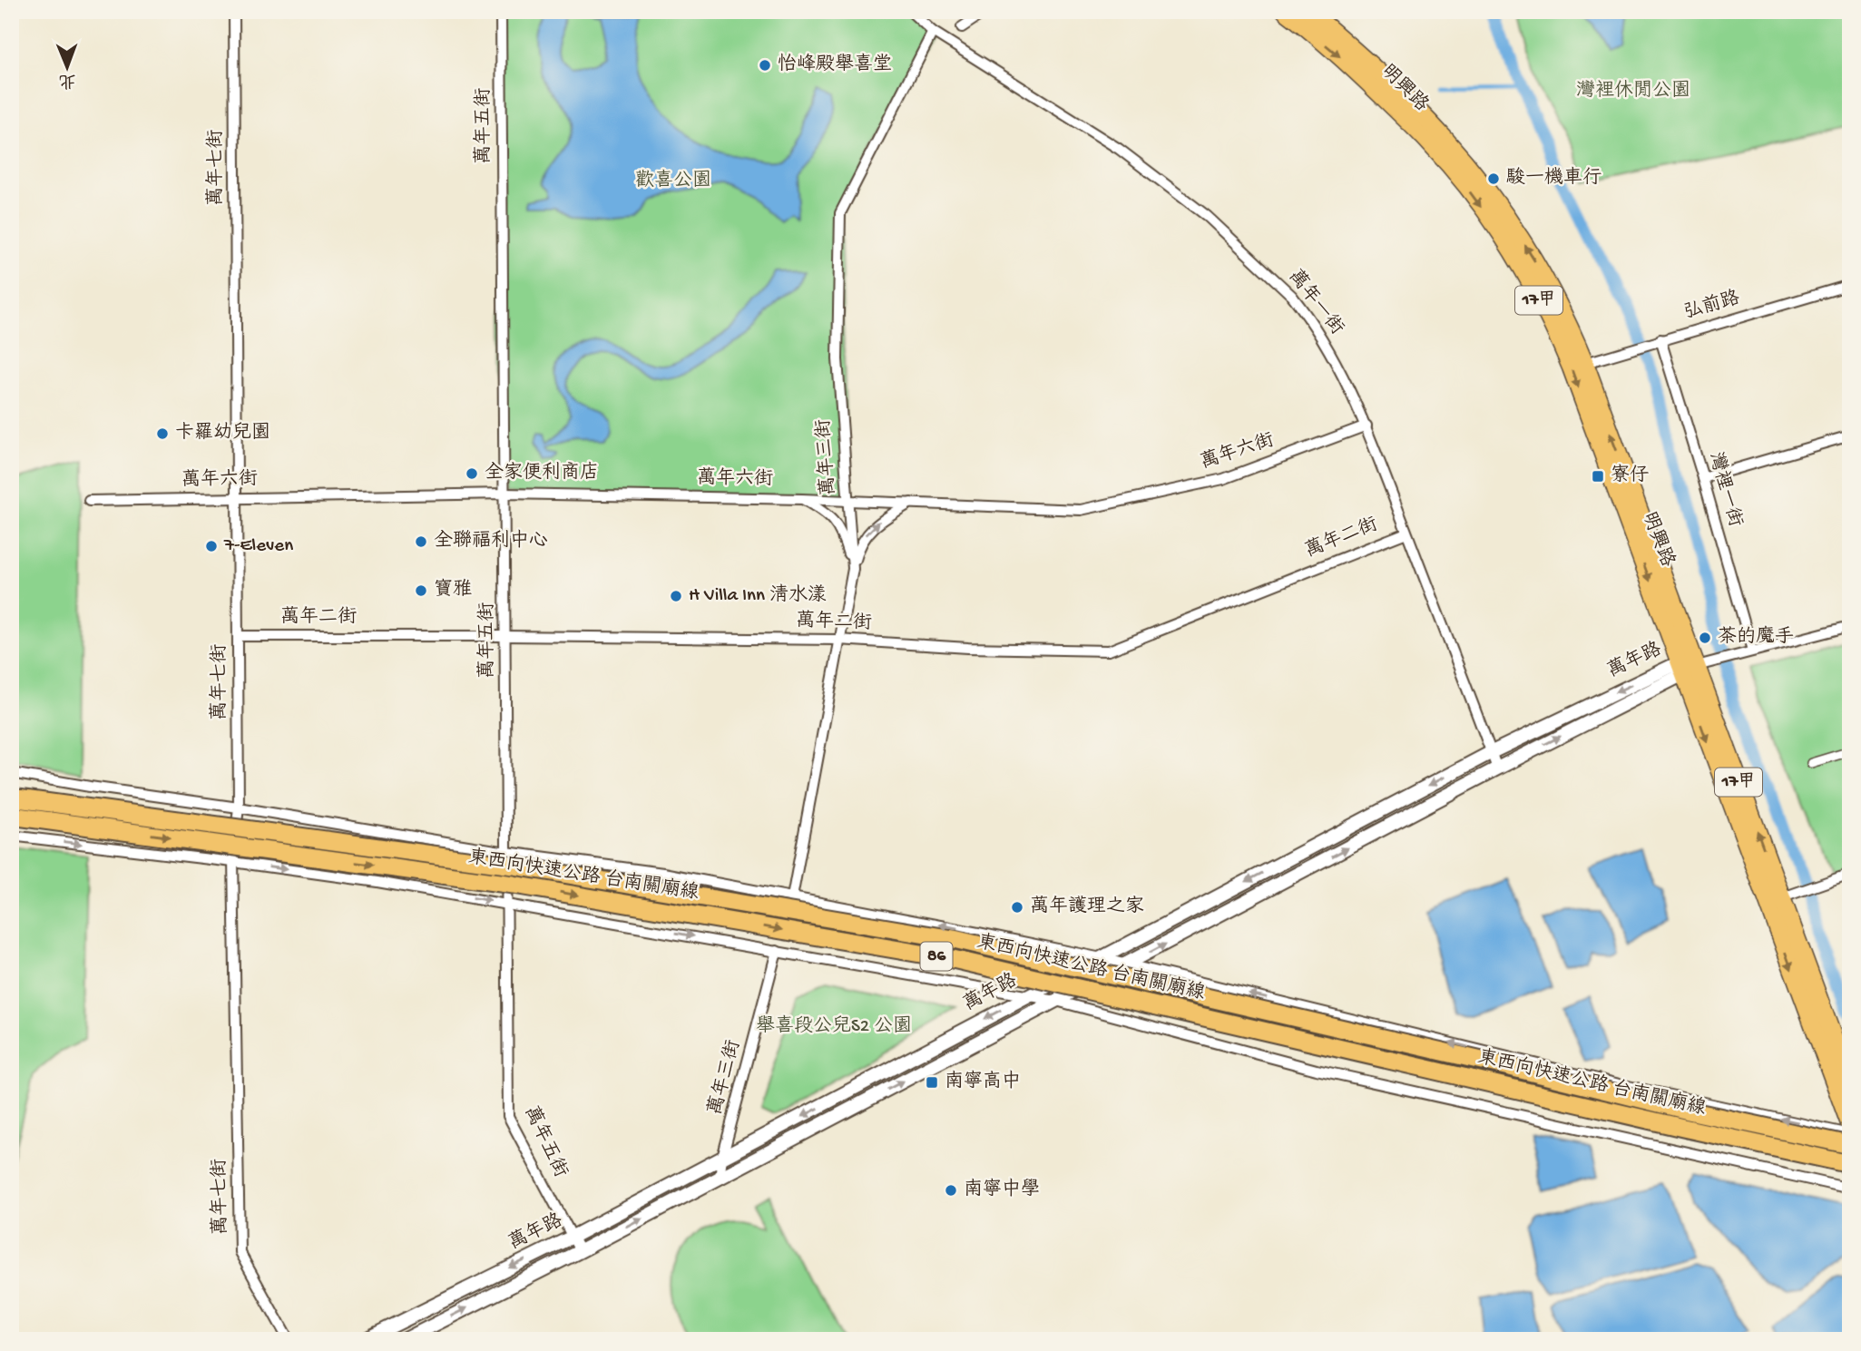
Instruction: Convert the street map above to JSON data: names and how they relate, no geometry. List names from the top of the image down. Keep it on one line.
{"streets":{"highway":["東西向快速公路 台南關廟線","86"],"main road":["明興路","17甲"],"street":["萬年五街","萬年七街","萬年一街","弘前路","萬年六街","萬年三街","灣裡一街","萬年二街","萬年路"]},"crossings":[["明興路","弘前路"],["明興路","萬年路"],["萬年五街","萬年六街"],["萬年五街","萬年二街"],["萬年五街","萬年路"],["萬年七街","萬年六街"],["萬年七街","萬年二街"],["萬年一街","萬年六街"],["萬年一街","萬年三街"],["萬年一街","萬年二街"],["萬年一街","萬年路"],["弘前路","灣裡一街"],["萬年六街","萬年三街"],["萬年三街","萬年二街"],["萬年三街","萬年路"]],"parks":["灣裡休閒公園","歡喜公園","舉喜段公兒S2 公園"],"places":{"other":["怡峰殿舉喜堂","駿一機車行","卡羅幼兒園","全家便利商店","全聯福利中心","7-Eleven","寶雅","H Villa Inn 清水漾","茶的魔手","萬年護理之家","南寧中學"],"transit":["寮仔","南寧高中"]},"north":"bottom"}
